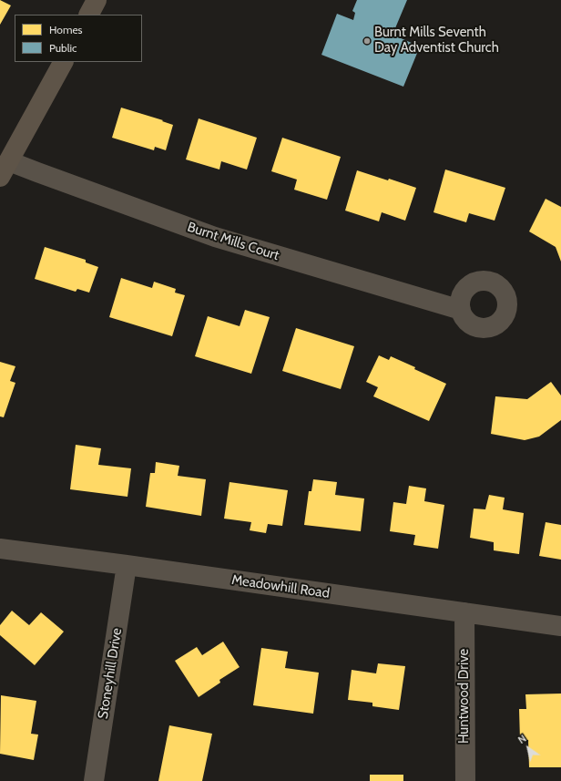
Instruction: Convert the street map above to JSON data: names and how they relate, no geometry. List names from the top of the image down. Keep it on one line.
{"streets":{"street":["Burnt Mills Court","Meadowhill Road","Stoneyhill Drive","Huntwood Drive"]},"crossings":[["Meadowhill Road","Stoneyhill Drive"],["Meadowhill Road","Huntwood Drive"]],"places":["Burnt Mills Seventh Day Adventist Church"],"legend":["Homes","Public"],"north":"top left"}
